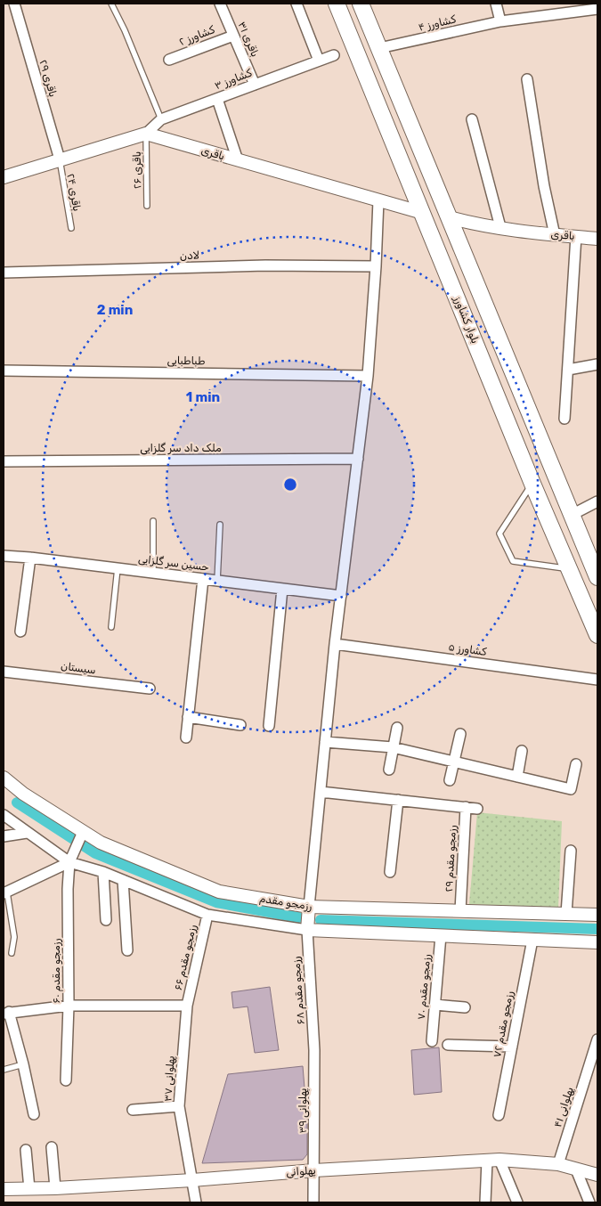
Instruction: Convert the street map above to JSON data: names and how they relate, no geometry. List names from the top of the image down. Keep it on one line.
{"streets":{"main road":["بلوار کشاورز"],"street":["کشاورز ۴","کشاورز ۲","باقری ۳۱","باقری ۲۹","کشاورز ۳","باقری","لادن","طباطبایی","ملک داد سر گلزایی","حسین سر گلزایی","کشاورز ۵","سیستان","رزمجو مقدم ۲۹","رزمجو مقدم","رزمجو مقدم ۶۶","رزمجو مقدم ۶۰","رزمجو مقدم ۷۰","رزمجو مقدم ۶۸","رزمجو مقدم ۷۲","پهلوانی ۳۷","پهلوانی ۴۱","پهلوانی ۳۹","پهلوانی"],"lane":["باقری ۲۶","باقری ۲۴"]},"crossings":[["کشاورز ۴","بلوار کشاورز"],["کشاورز ۲","باقری ۳۱"],["باقری ۳۱","کشاورز ۳"],["باقری ۲۹","باقری ۲۴"],["کشاورز ۳","باقری"],["کشاورز ۳","باقری ۲۶"],["باقری","باقری ۲۶"],["باقری","بلوار کشاورز"],["رزمجو مقدم ۲۹","رزمجو مقدم"],["رزمجو مقدم","رزمجو مقدم ۶۰"],["رزمجو مقدم ۶۶","پهلوانی ۳۷"],["رزمجو مقدم ۶۸","پهلوانی ۳۹"],["پهلوانی ۳۷","پهلوانی"],["پهلوانی ۴۱","پهلوانی"],["پهلوانی ۳۹","پهلوانی"]],"rings":["2 min","1 min"]}
